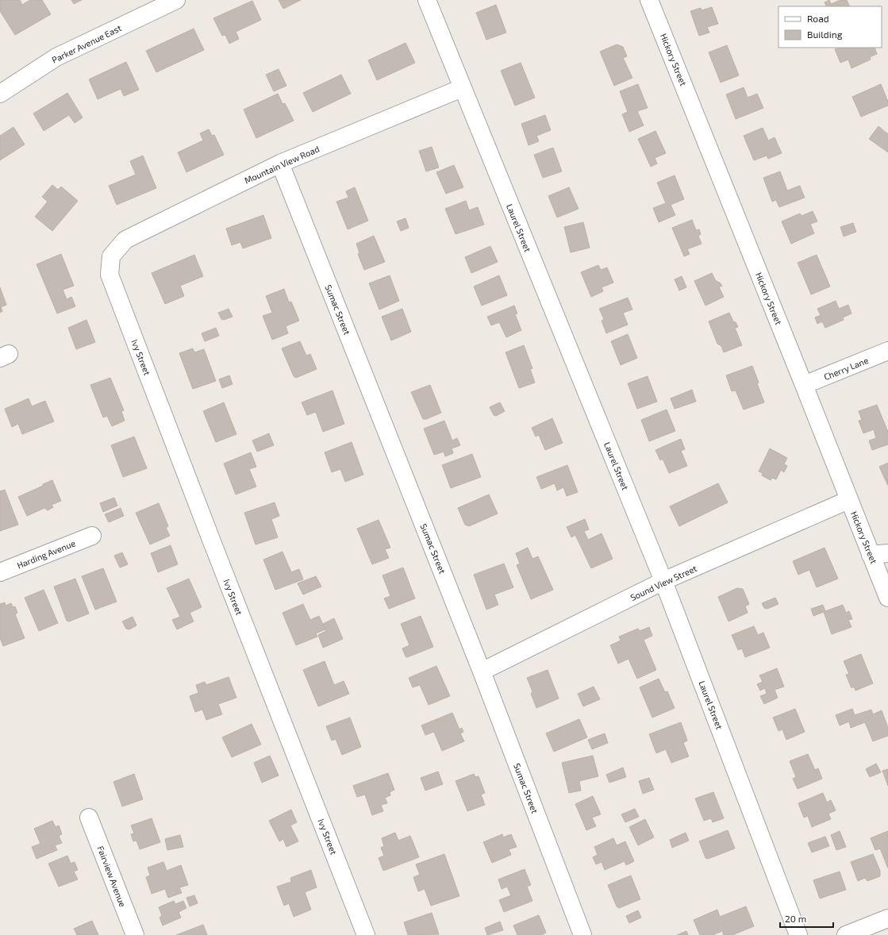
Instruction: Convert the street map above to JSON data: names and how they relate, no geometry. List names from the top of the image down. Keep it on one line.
{"streets":{"street":["Parker Avenue East","Hickory Street","Mountain View Road","Laurel Street","Sumac Street","Ivy Street","Cherry Lane","Harding Avenue","Sound View Street","Fairview Avenue"]},"crossings":[["Hickory Street","Cherry Lane"],["Hickory Street","Sound View Street"],["Mountain View Road","Laurel Street"],["Mountain View Road","Sumac Street"],["Mountain View Road","Ivy Street"],["Laurel Street","Sound View Street"],["Sumac Street","Sound View Street"]],"legend":["Road","Building"],"scale_bar":"20 m"}
